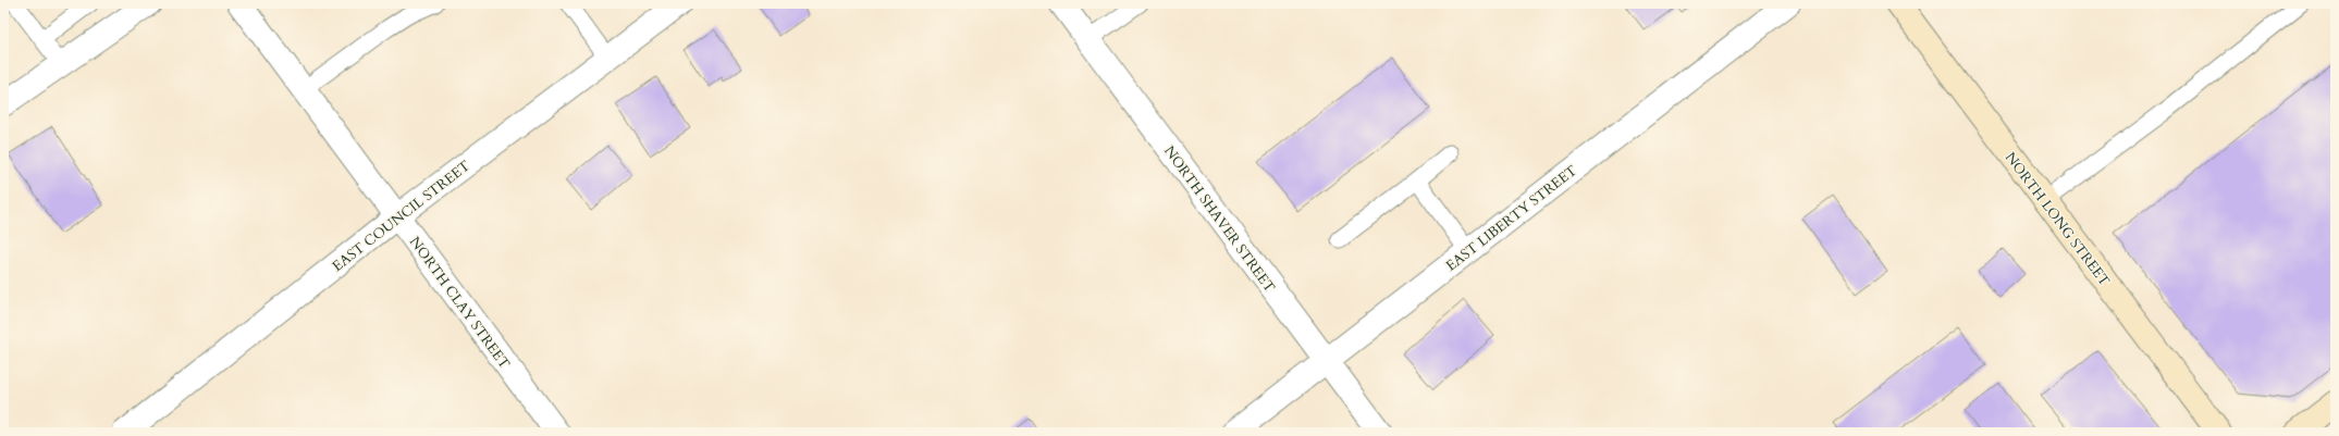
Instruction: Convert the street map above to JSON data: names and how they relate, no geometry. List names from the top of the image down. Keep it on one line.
{"streets":{"street":["EAST COUNCIL STREET","EAST LIBERTY STREET","NORTH SHAVER STREET","NORTH LONG STREET","NORTH CLAY STREET"]},"crossings":[["EAST COUNCIL STREET","NORTH CLAY STREET"],["EAST LIBERTY STREET","NORTH SHAVER STREET"]]}
